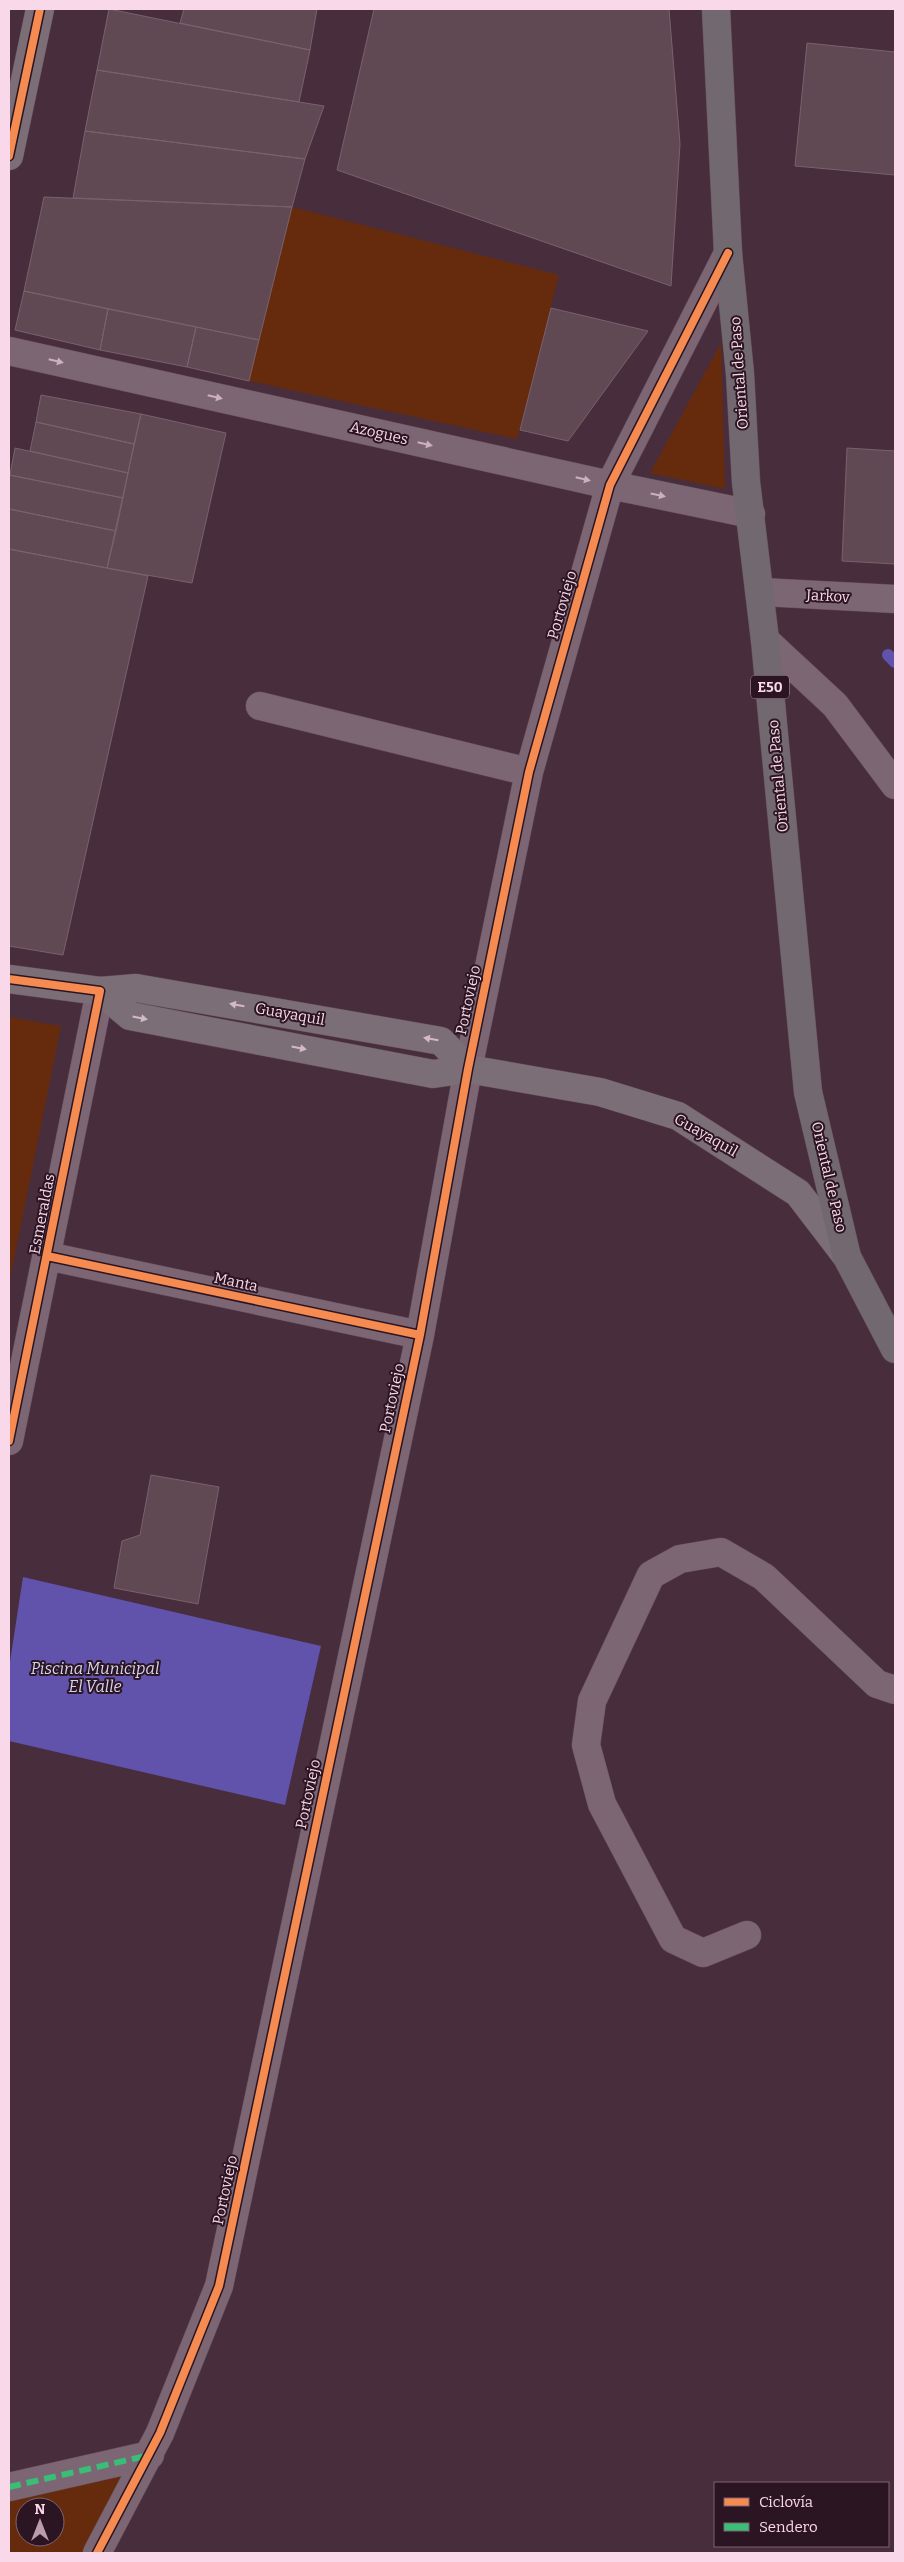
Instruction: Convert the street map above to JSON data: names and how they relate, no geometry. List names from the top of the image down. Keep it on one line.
{"streets":{"highway":["Oriental de Paso","E50"],"main road":["Guayaquil"],"street":["Azogues","Jarkov","Portoviejo","Esmeraldas","Manta"]},"crossings":[["Oriental de Paso","Azogues"],["Oriental de Paso","Jarkov"],["Oriental de Paso","Portoviejo"],["Oriental de Paso","Guayaquil"],["Azogues","Portoviejo"],["Portoviejo","Guayaquil"],["Portoviejo","Manta"],["Guayaquil","Esmeraldas"],["Esmeraldas","Manta"]],"one_way":["Azogues"],"water":["Piscina Municipal El Valle"],"legend":["Ciclovía","Sendero"],"north":"top"}
